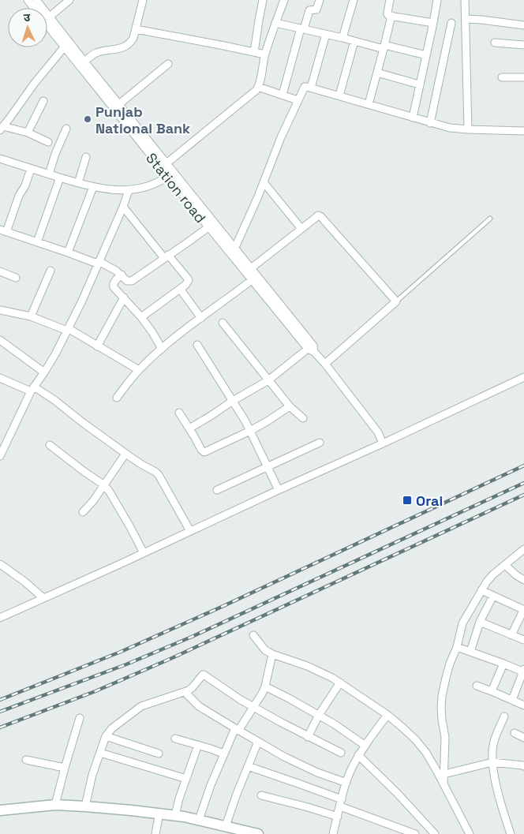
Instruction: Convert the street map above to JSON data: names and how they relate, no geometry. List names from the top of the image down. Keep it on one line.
{"streets":{"street":["Station road"]},"places":{"other":["Punjab National Bank"],"transit":["Orai"]},"north":"top"}
